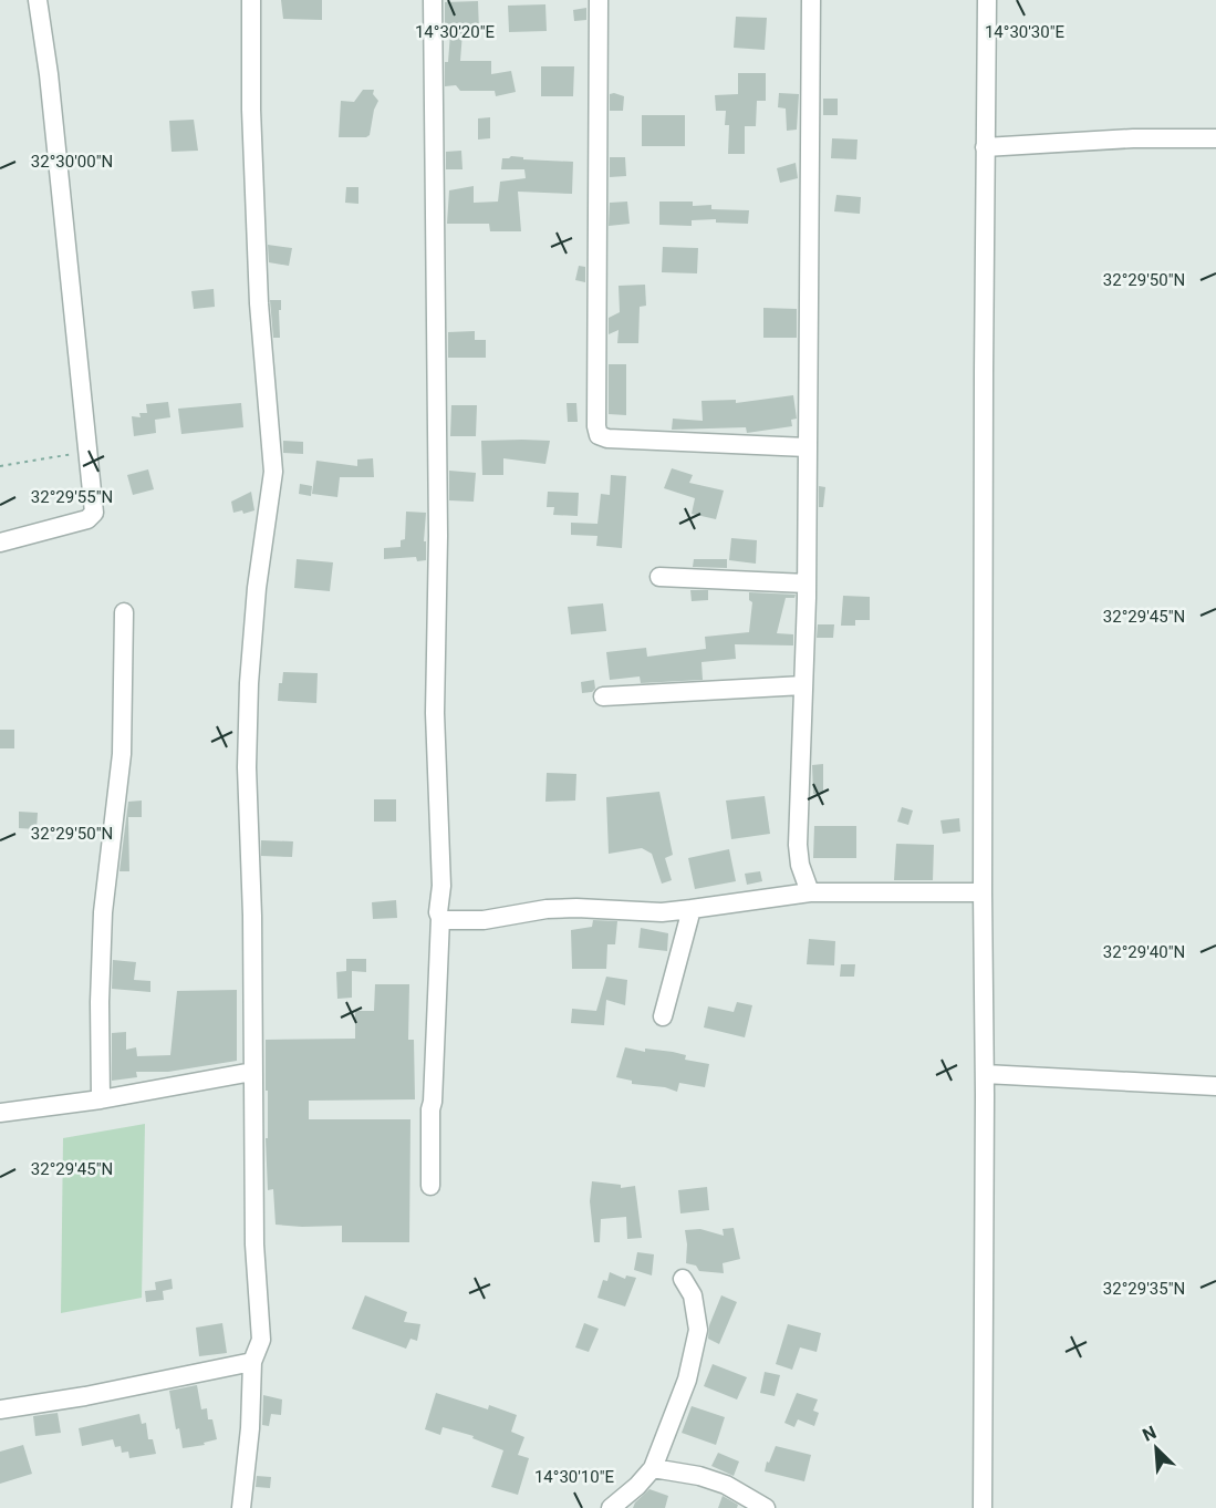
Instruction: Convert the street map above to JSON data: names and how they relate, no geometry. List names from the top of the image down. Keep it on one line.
{"north":"top left","coordinates":["14°30'20\"E","14°30'30\"E","32°30'00\"N","32°29'50\"N","32°29'55\"N","32°29'45\"N","32°29'40\"N","32°29'35\"N","14°30'10\"E"]}
